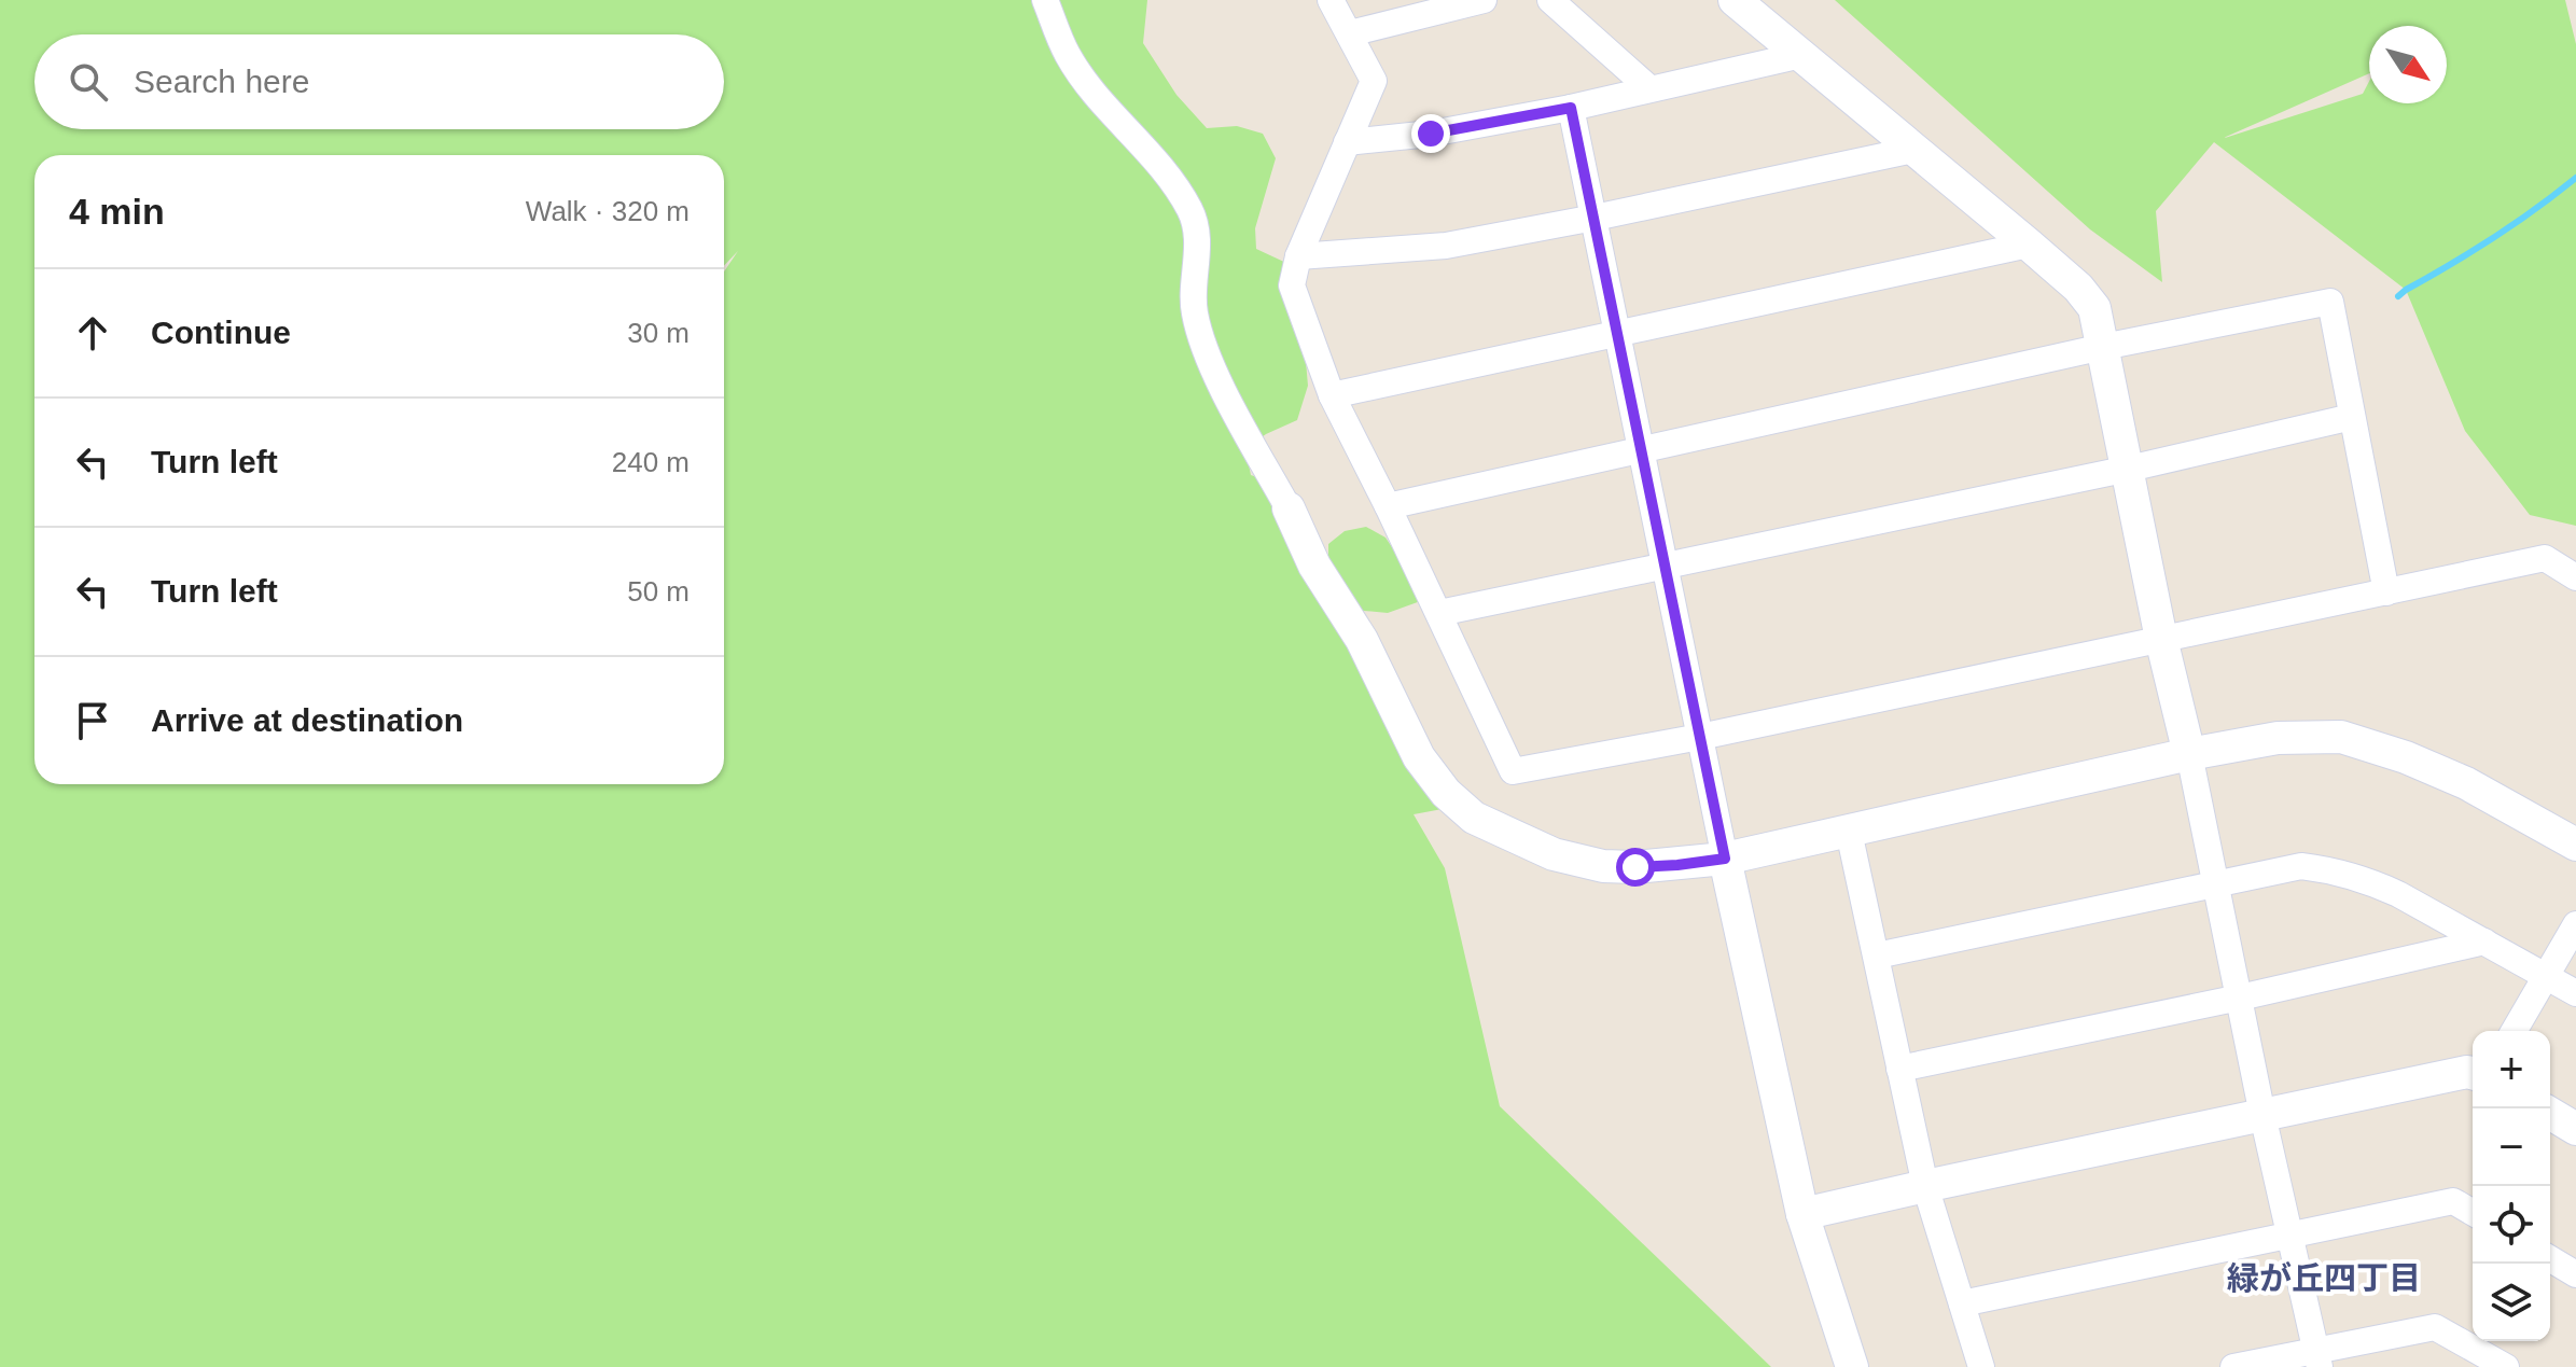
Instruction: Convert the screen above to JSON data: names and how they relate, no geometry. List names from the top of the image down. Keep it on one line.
{"districts":["緑が丘四丁目"],"north":"bottom right","page":{"search":"Search here","heading":["4 min","Walk · 320 m"],"list":[["Continue","30 m"],["Turn left","240 m"],["Turn left","50 m"],"Arrive at destination"],"map_buttons":["+","−"]}}
